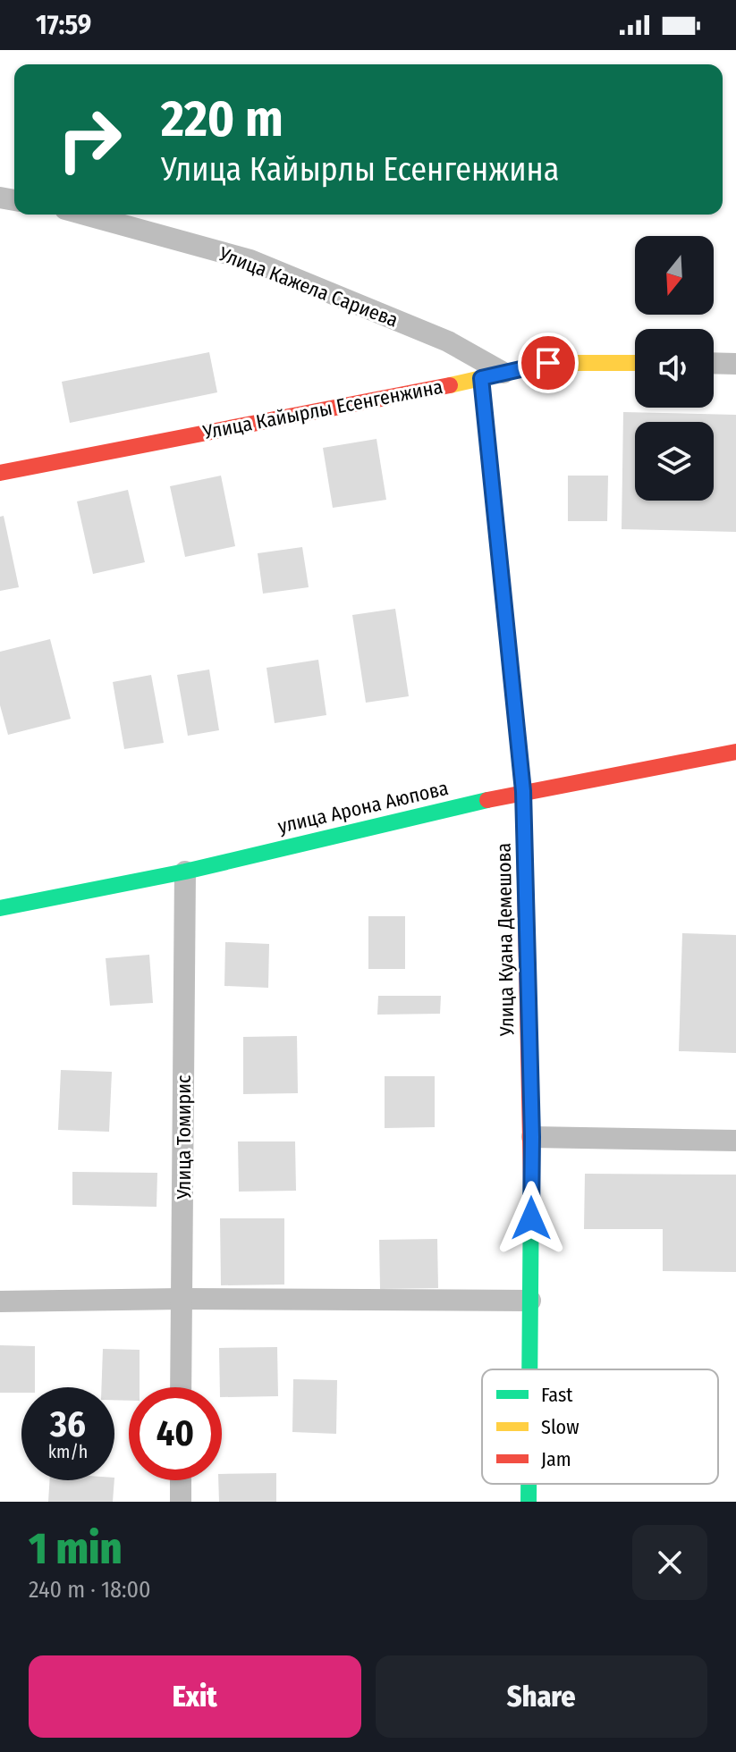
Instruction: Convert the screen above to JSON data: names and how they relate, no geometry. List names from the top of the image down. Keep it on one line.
{"streets":{"street":["Улица Кажела Сариева","Улица Кайырлы Есенгенжина","улица Арона Аюпова","Улица Куана Демешова","Улица Томирис"]},"crossings":[["Улица Кажела Сариева","Улица Кайырлы Есенгенжина"],["Улица Кайырлы Есенгенжина","Улица Куана Демешова"],["улица Арона Аюпова","Улица Куана Демешова"],["улица Арона Аюпова","Улица Томирис"]],"legend":["Fast","Slow","Jam"],"north":"bottom","page":{"status":"17:59","turn":["220 m","Улица Кайырлы Есенгенжина"],"speed":"36 km/h","limit":"40","heading":["1 min","240 m · 18:00"],"buttons":["Exit","Share"]}}
